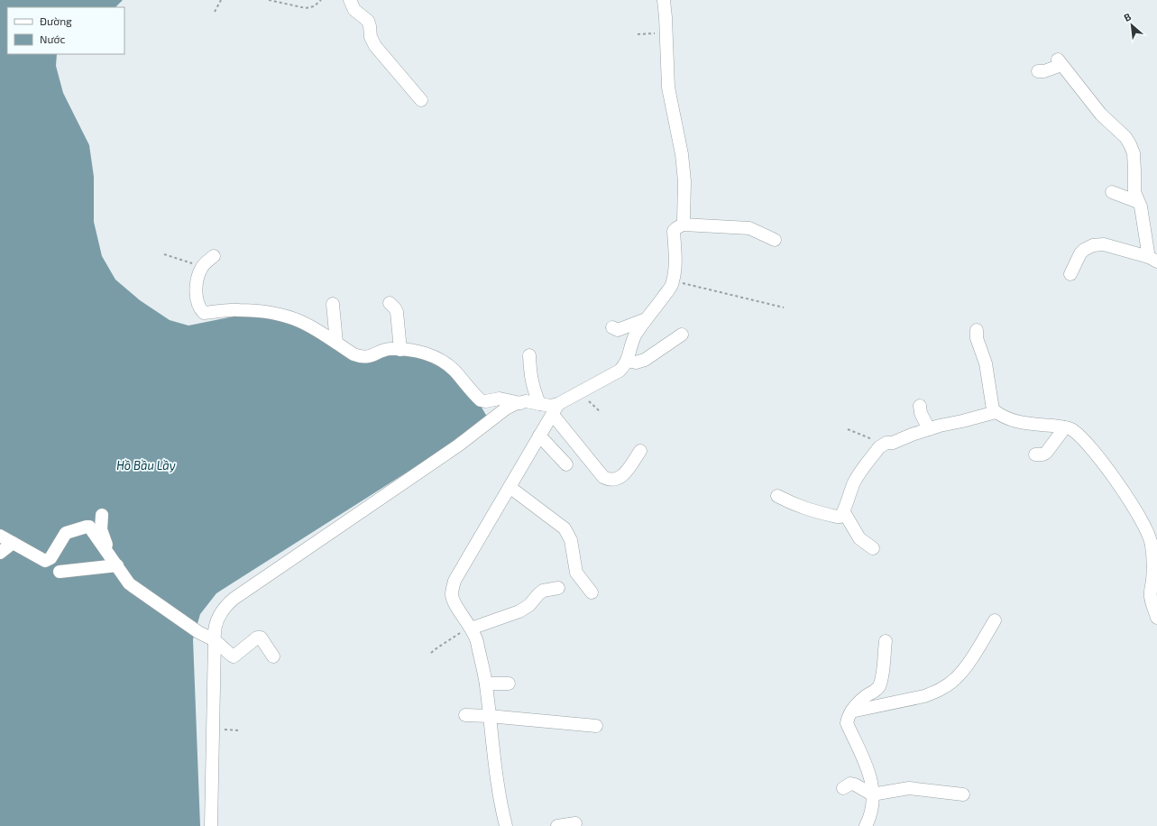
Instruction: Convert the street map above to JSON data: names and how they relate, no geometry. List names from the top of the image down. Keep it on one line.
{"water":["Hồ Bầu Lầy"],"legend":["Đường","Nước"],"north":"top left"}
